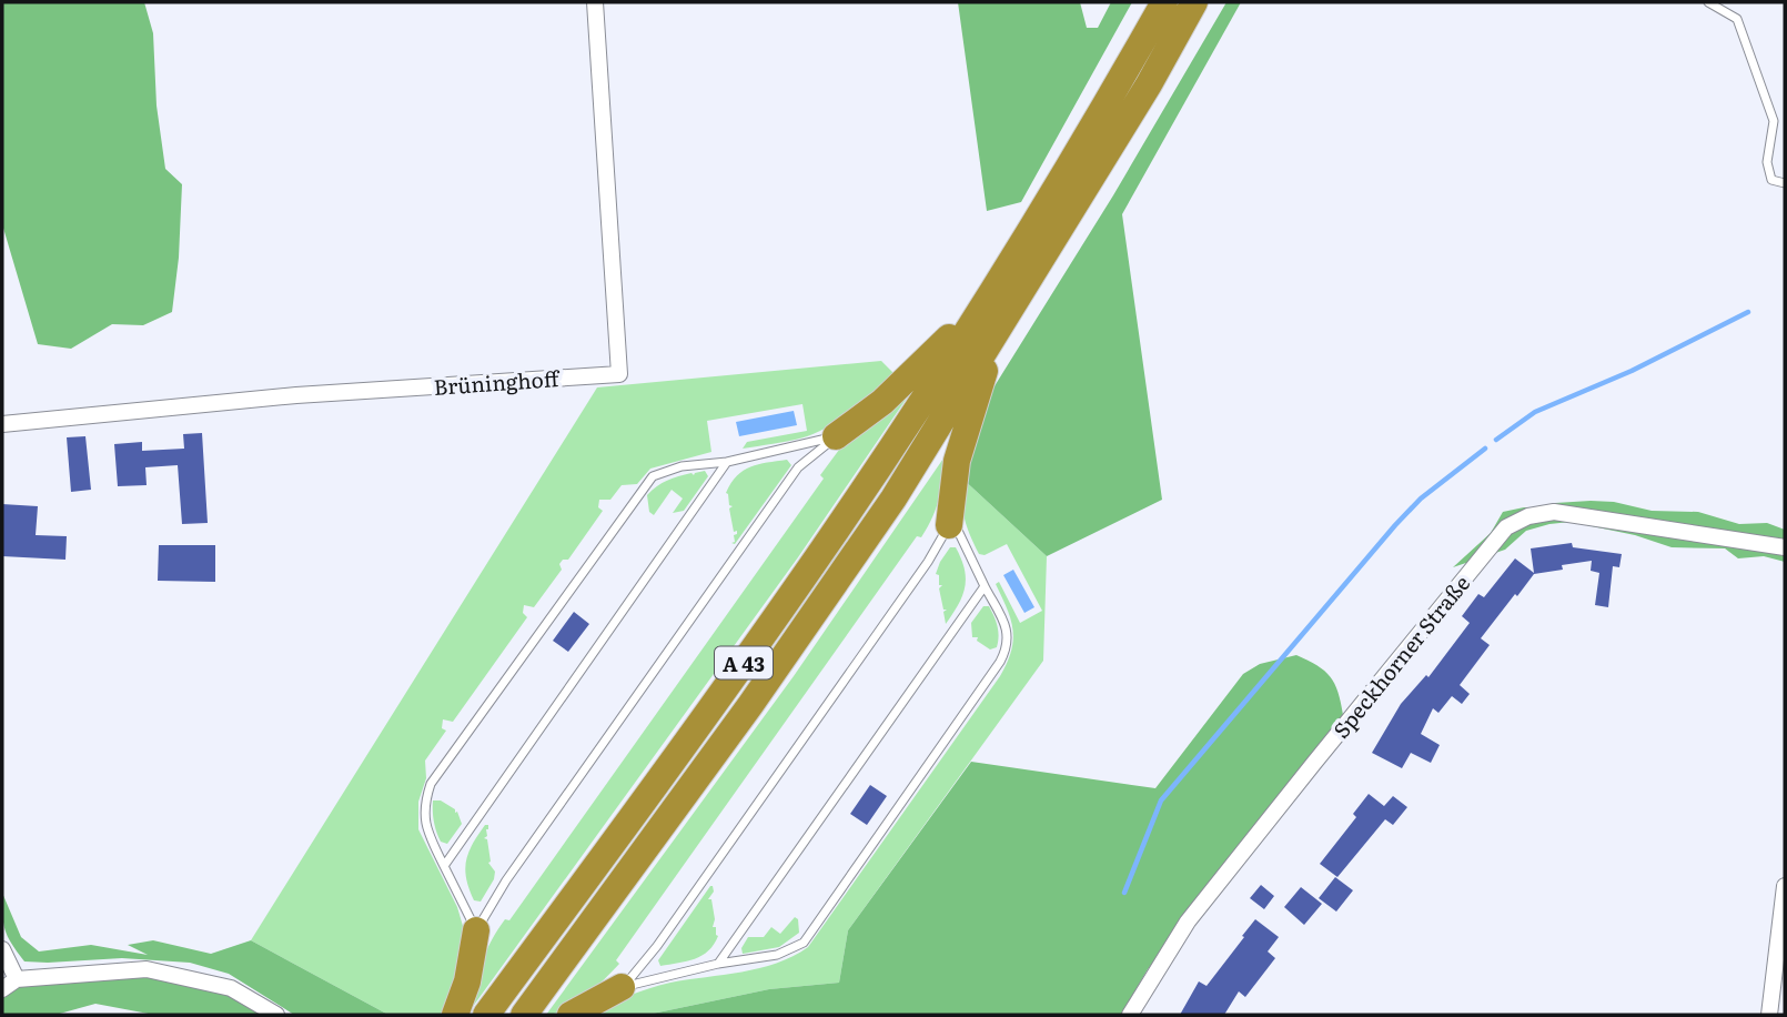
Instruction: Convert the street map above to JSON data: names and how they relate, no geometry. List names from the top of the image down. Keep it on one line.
{"streets":{"highway":["A 43"],"street":["Brüninghoff","Speckhorner Straße"]}}
